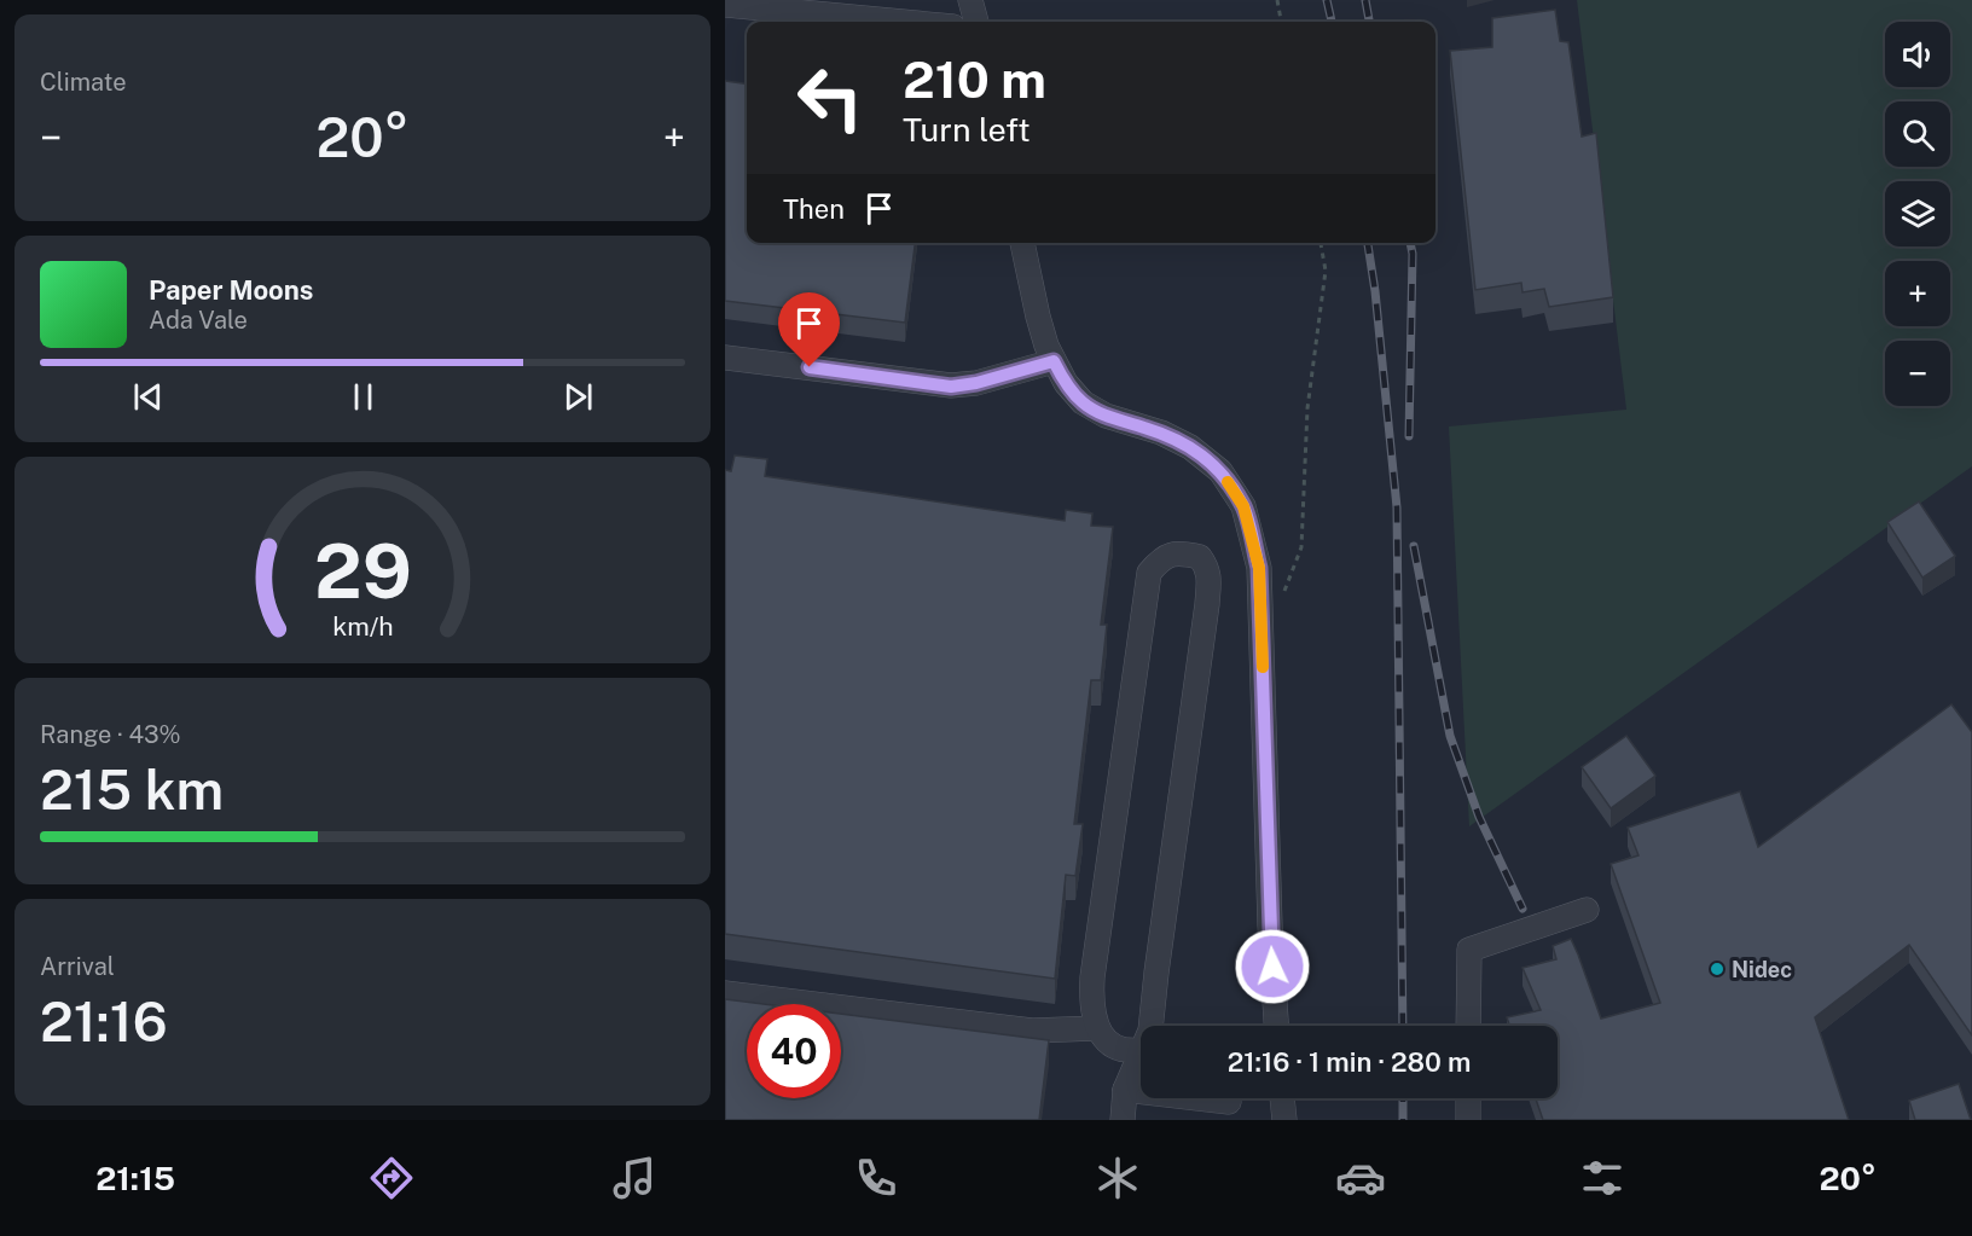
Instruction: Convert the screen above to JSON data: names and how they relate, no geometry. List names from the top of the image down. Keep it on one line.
{"places":["Nidec"],"page":{"tile":["Climate",["Range · 43%","215 km"],["Arrival","21:16"]],"map_buttons":["+","−"],"turn":["210 m","Turn left"],"heat":["−","20°","+"],"then":"Then","song":["Paper Moons","Ada Vale"],"limit":"40","trip":"21:16 · 1 min · 280 m","tabs":["21:15","20°"],"gauge":["29","km/h"]}}
